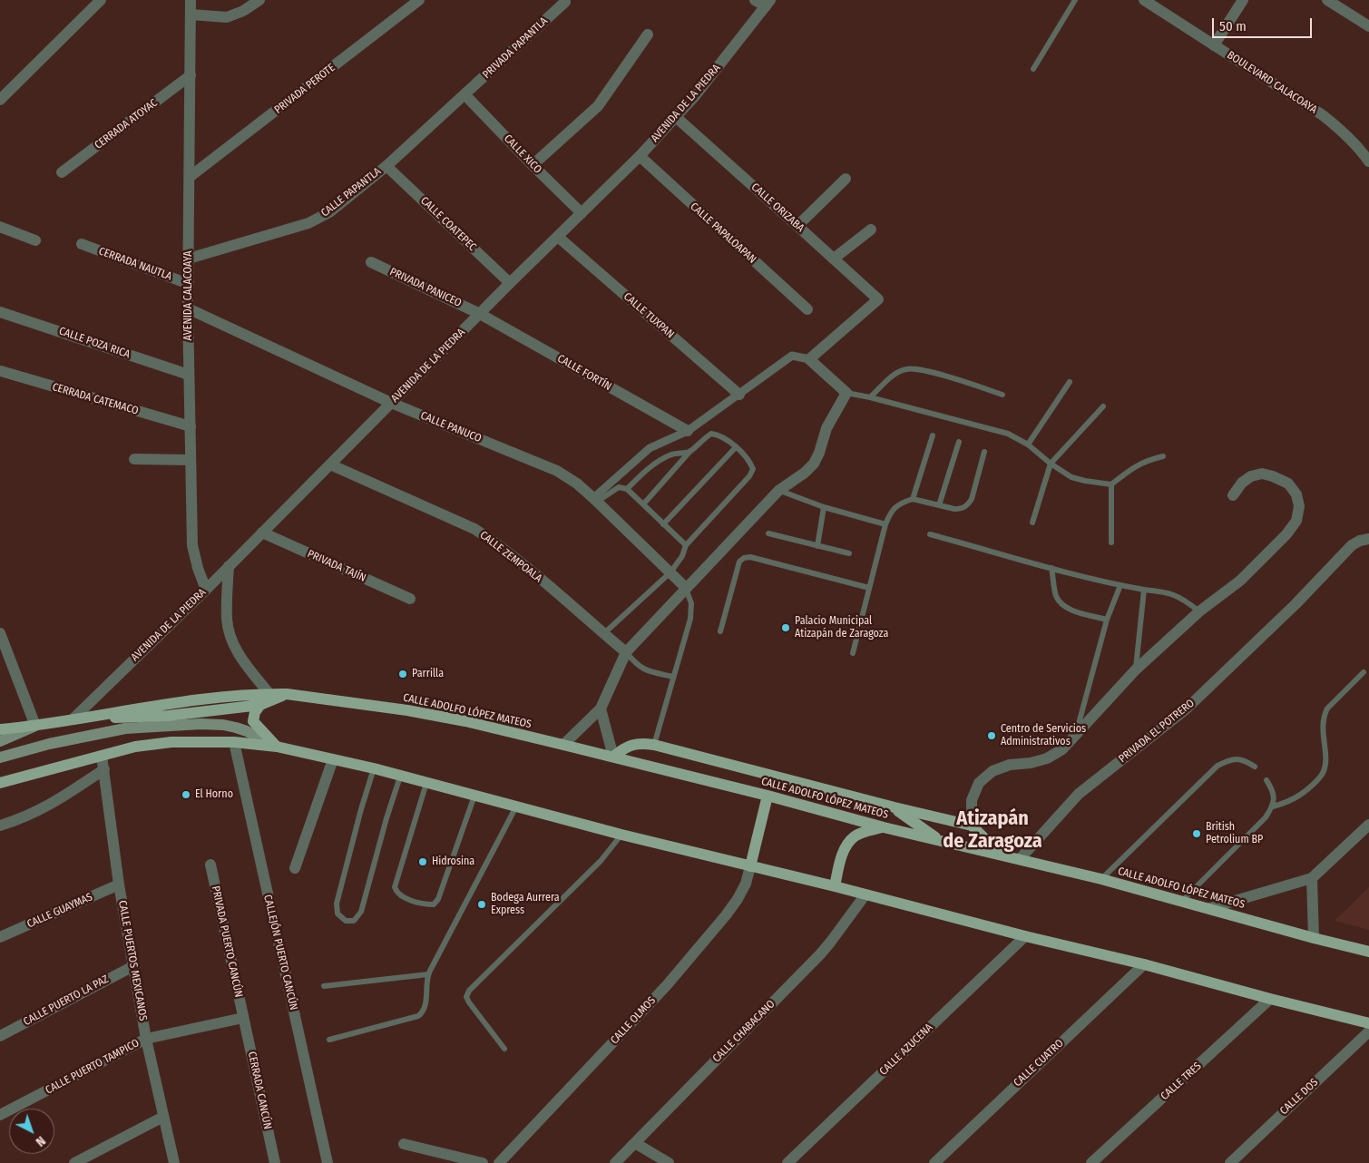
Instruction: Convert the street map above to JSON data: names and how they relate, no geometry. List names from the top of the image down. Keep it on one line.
{"streets":{"main road":["CALLE ADOLFO LÓPEZ MATEOS"],"street":["PRIVADA PAPANTLA","BOULEVARD CALACOAYA","PRIVADA PEROTE","AVENIDA DE LA PIEDRA","CERRADA ATOYAC","CALLE XICO","CALLE PAPANTLA","CALLE ORIZABA","CALLE COATEPEC","CALLE PAPALOAPAN","CERRADA NAUTLA","PRIVADA PANICEO","AVENIDA CALACOAYA","CALLE TUXPAN","CALLE POZA RICA","CALLE FORTÍN","CERRADA CATEMACO","CALLE PANUCO","CALLE ZEMPOALA","PRIVADA TAJÍN","PRIVADA EL POTRERO","CALLE GUAYMAS","PRIVADA PUERTO CANCÚN","CALLEJÓN PUERTO CANCÚN","CALLE PUERTOS MEXICANOS","CALLE PUERTO LA PAZ","CALLE OLMOS","CALLE CHABACANO","CALLE AZUCENA","CALLE CUATRO","CALLE PUERTO TAMPICO","CALLE TRES","CERRADA CANCÚN","CALLE DOS"]},"crossings":[["PRIVADA PAPANTLA","CALLE XICO"],["PRIVADA PAPANTLA","CALLE PAPANTLA"],["PRIVADA PEROTE","AVENIDA CALACOAYA"],["AVENIDA DE LA PIEDRA","CALLE XICO"],["AVENIDA DE LA PIEDRA","CALLE ORIZABA"],["AVENIDA DE LA PIEDRA","CALLE COATEPEC"],["AVENIDA DE LA PIEDRA","CALLE PAPALOAPAN"],["AVENIDA DE LA PIEDRA","PRIVADA PANICEO"],["AVENIDA DE LA PIEDRA","AVENIDA CALACOAYA"],["AVENIDA DE LA PIEDRA","CALLE TUXPAN"],["AVENIDA DE LA PIEDRA","CALLE FORTÍN"],["AVENIDA DE LA PIEDRA","CALLE PANUCO"],["AVENIDA DE LA PIEDRA","CALLE ZEMPOALA"],["AVENIDA DE LA PIEDRA","PRIVADA TAJÍN"],["AVENIDA DE LA PIEDRA","CALLE ADOLFO LÓPEZ MATEOS"],["CERRADA ATOYAC","AVENIDA CALACOAYA"],["CALLE XICO","CALLE PAPANTLA"],["CALLE PAPANTLA","CALLE COATEPEC"],["CALLE PAPANTLA","AVENIDA CALACOAYA"],["CERRADA NAUTLA","AVENIDA CALACOAYA"],["PRIVADA PANICEO","CALLE FORTÍN"],["AVENIDA CALACOAYA","CALLE POZA RICA"],["AVENIDA CALACOAYA","CERRADA CATEMACO"],["AVENIDA CALACOAYA","CALLE PANUCO"],["CALLE ADOLFO LÓPEZ MATEOS","PRIVADA EL POTRERO"],["CALLE GUAYMAS","CALLE PUERTOS MEXICANOS"],["PRIVADA PUERTO CANCÚN","CALLE PUERTO TAMPICO"],["PRIVADA PUERTO CANCÚN","CERRADA CANCÚN"],["CALLE PUERTOS MEXICANOS","CALLE PUERTO LA PAZ"],["CALLE PUERTOS MEXICANOS","CALLE PUERTO TAMPICO"],["CALLE PUERTO TAMPICO","CERRADA CANCÚN"]],"districts":["Atizapán de Zaragoza"],"places":["Palacio Municipal Atizapán de Zaragoza","Parrilla","Centro de Servicios Administrativos","El Horno","British Petrolium BP","Hidrosina","Bodega Aurrera Express"],"scale_bar":"50 m","north":"bottom right"}
